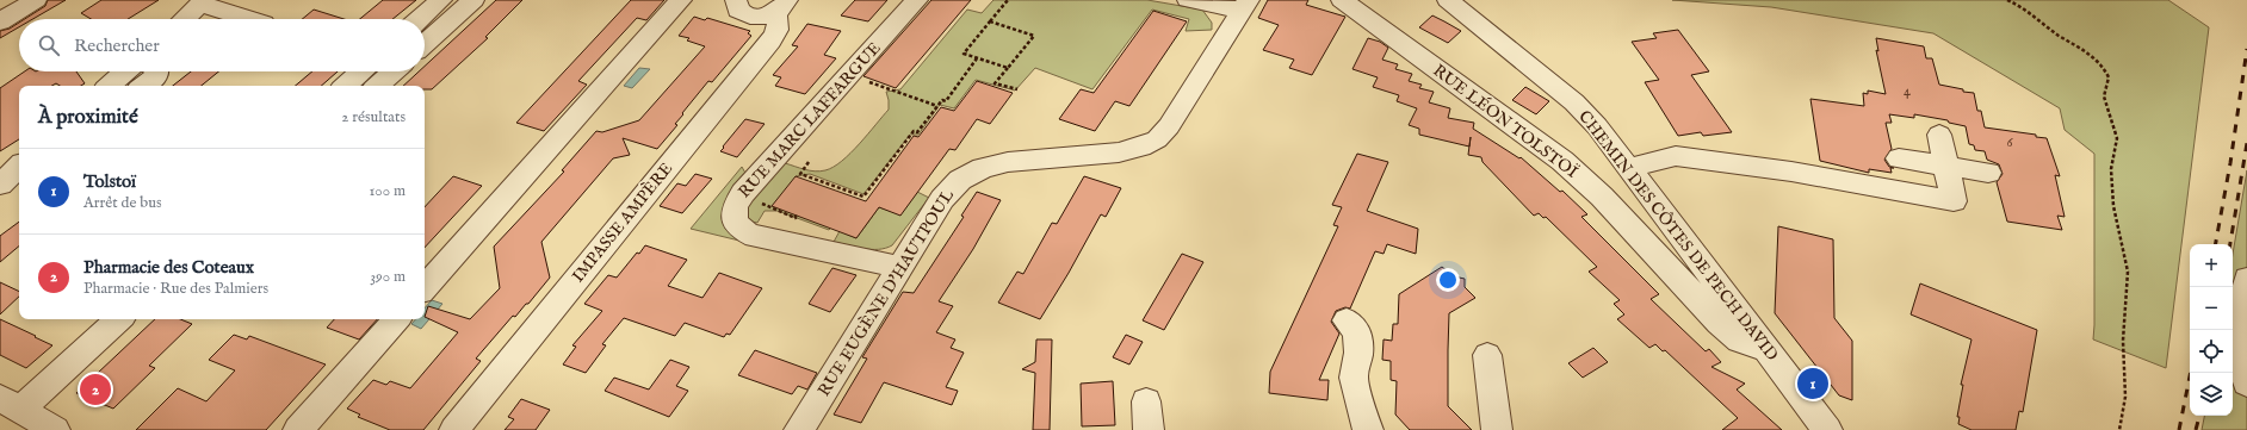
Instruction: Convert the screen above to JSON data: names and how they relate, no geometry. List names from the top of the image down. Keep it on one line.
{"streets":{"street":["RUE MARC LAFFARGUE","RUE LÉON TOLSTOÏ","IMPASSE AMPÈRE","CHEMIN DES CÔTES DE PECH DAVID","RUE EUGÈNE D'HAUTPOUL"]},"crossings":[["RUE MARC LAFFARGUE","RUE EUGÈNE D'HAUTPOUL"],["RUE LÉON TOLSTOÏ","CHEMIN DES CÔTES DE PECH DAVID"]],"house_numbers":["4","6"],"page":{"search":"Rechercher","heading":["À proximité","2 résultats"],"list":[{"mark":"1","name":"Tolstoï","note":"Arrêt de bus","value":"100 m"},{"mark":"2","name":"Pharmacie des Coteaux","note":"Pharmacie · Rue des Palmiers","value":"390 m"}],"map_buttons":["+","−"],"pins":["1","2"]}}
